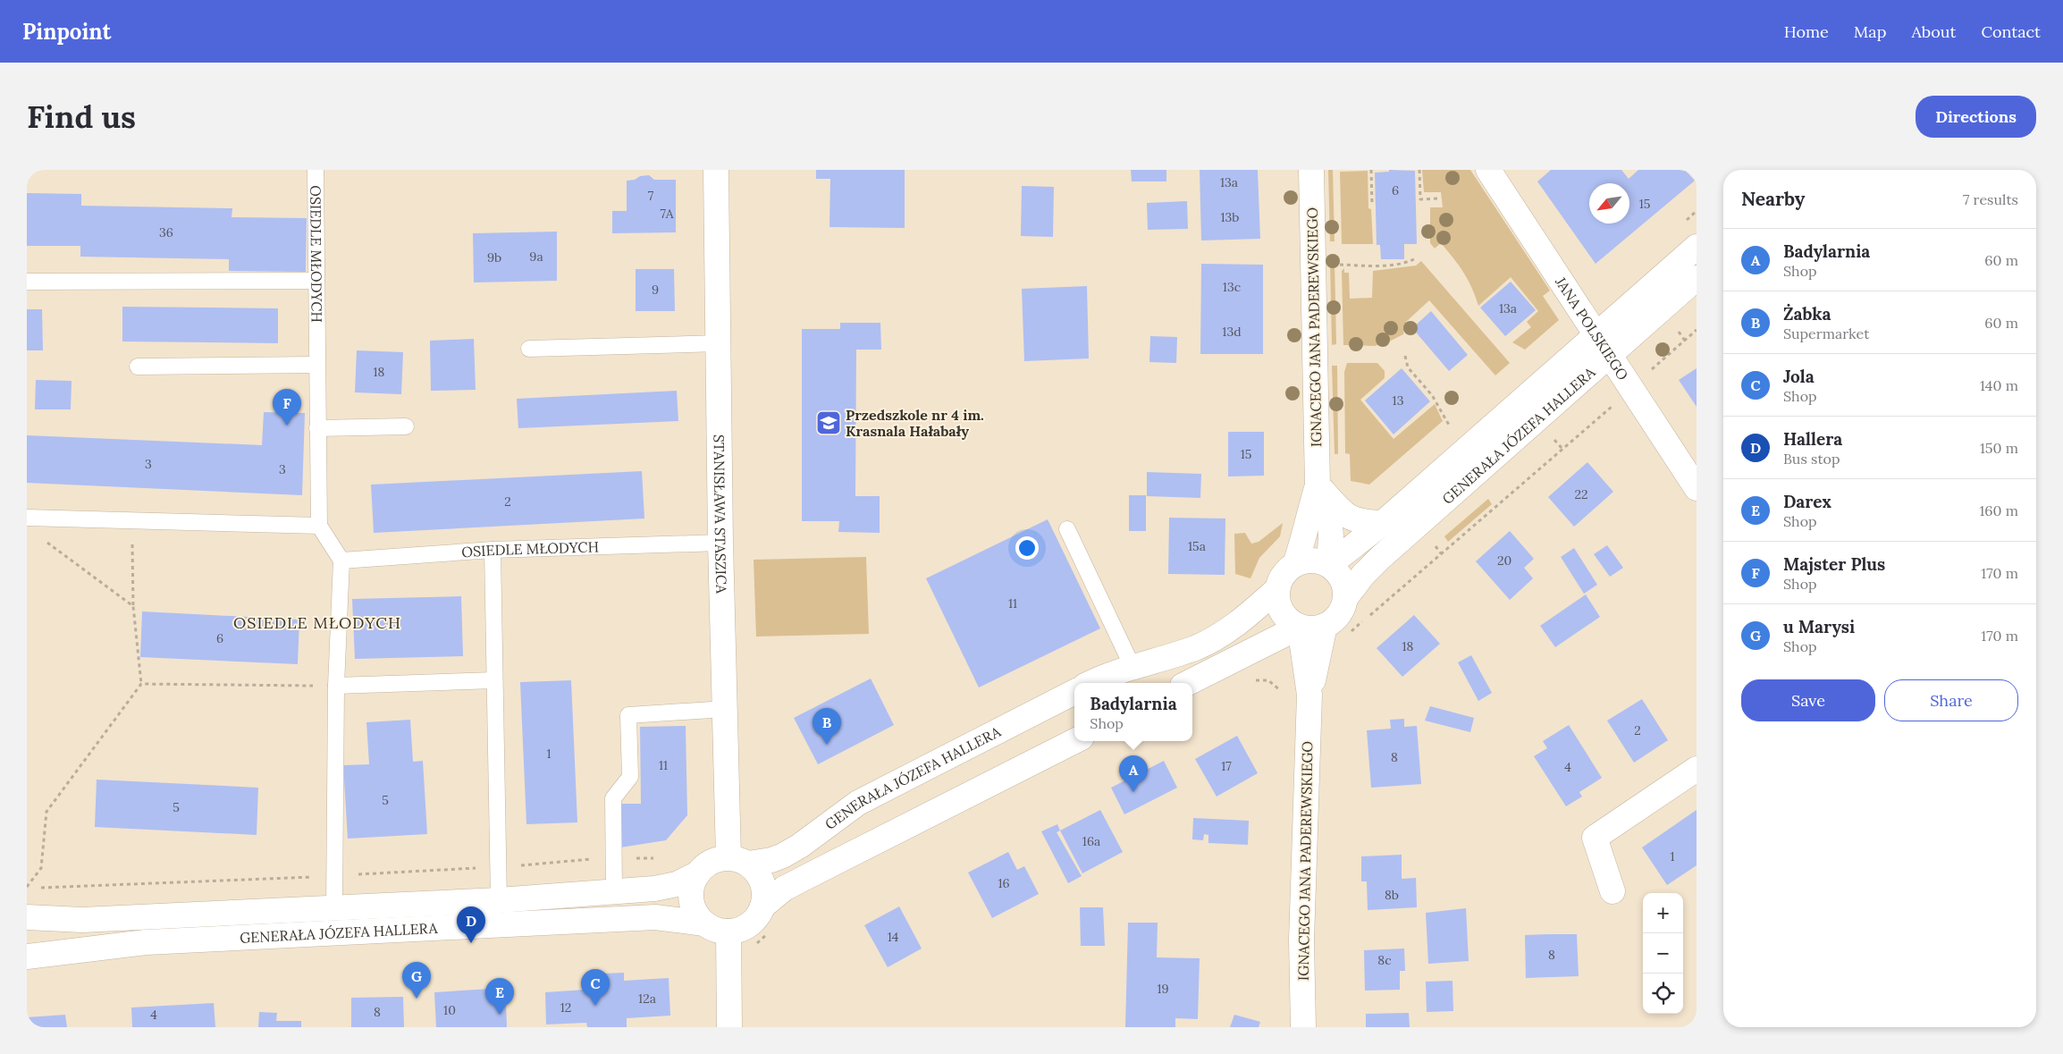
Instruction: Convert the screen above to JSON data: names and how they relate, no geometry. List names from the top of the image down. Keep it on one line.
{"streets":{"street":["IGNACEGO JANA PADEREWSKIEGO","JANA POLSKIEGO","GENERAŁA JÓZEFA HALLERA","STANISŁAWA STASZICA"],"lane":["OSIEDLE MŁODYCH"]},"crossings":[["OSIEDLE MŁODYCH","STANISŁAWA STASZICA"],["IGNACEGO JANA PADEREWSKIEGO","GENERAŁA JÓZEFA HALLERA"],["JANA POLSKIEGO","GENERAŁA JÓZEFA HALLERA"],["GENERAŁA JÓZEFA HALLERA","STANISŁAWA STASZICA"]],"districts":["OSIEDLE MŁODYCH"],"places":{"school or university":["Przedszkole nr 4 im. Krasnala Hałabały"]},"house_numbers":["13a","6","7","15","7A","13b","36","9a","9b","13c","9","13a","13d","18","13","15","3","3","22","2","15a","20","11","6","18","2","1","8","11","17","4","5","5","16a","1","16","8b","14","8","8c","19","12a","12","10","8","4"],"north":"bottom left","page":{"header":"Pinpoint","nav":["Home","Map","About","Contact"],"buttons":["Directions",["Save","Share"]],"title":"Find us","heading":["Nearby","7 results"],"list":[{"mark":"A","name":"Badylarnia","note":"Shop","value":"60 m"},{"mark":"B","name":"Żabka","note":"Supermarket","value":"60 m"},{"mark":"C","name":"Jola","note":"Shop","value":"140 m"},{"mark":"D","name":"Hallera","note":"Bus stop","value":"150 m"},{"mark":"E","name":"Darex","note":"Shop","value":"160 m"},{"mark":"F","name":"Majster Plus","note":"Shop","value":"170 m"},{"mark":"G","name":"u Marysi","note":"Shop","value":"170 m"}],"pins":["F","B","A","D","G","C","E"],"popup":["Badylarnia","Shop"],"map_buttons":["+","−"]}}
